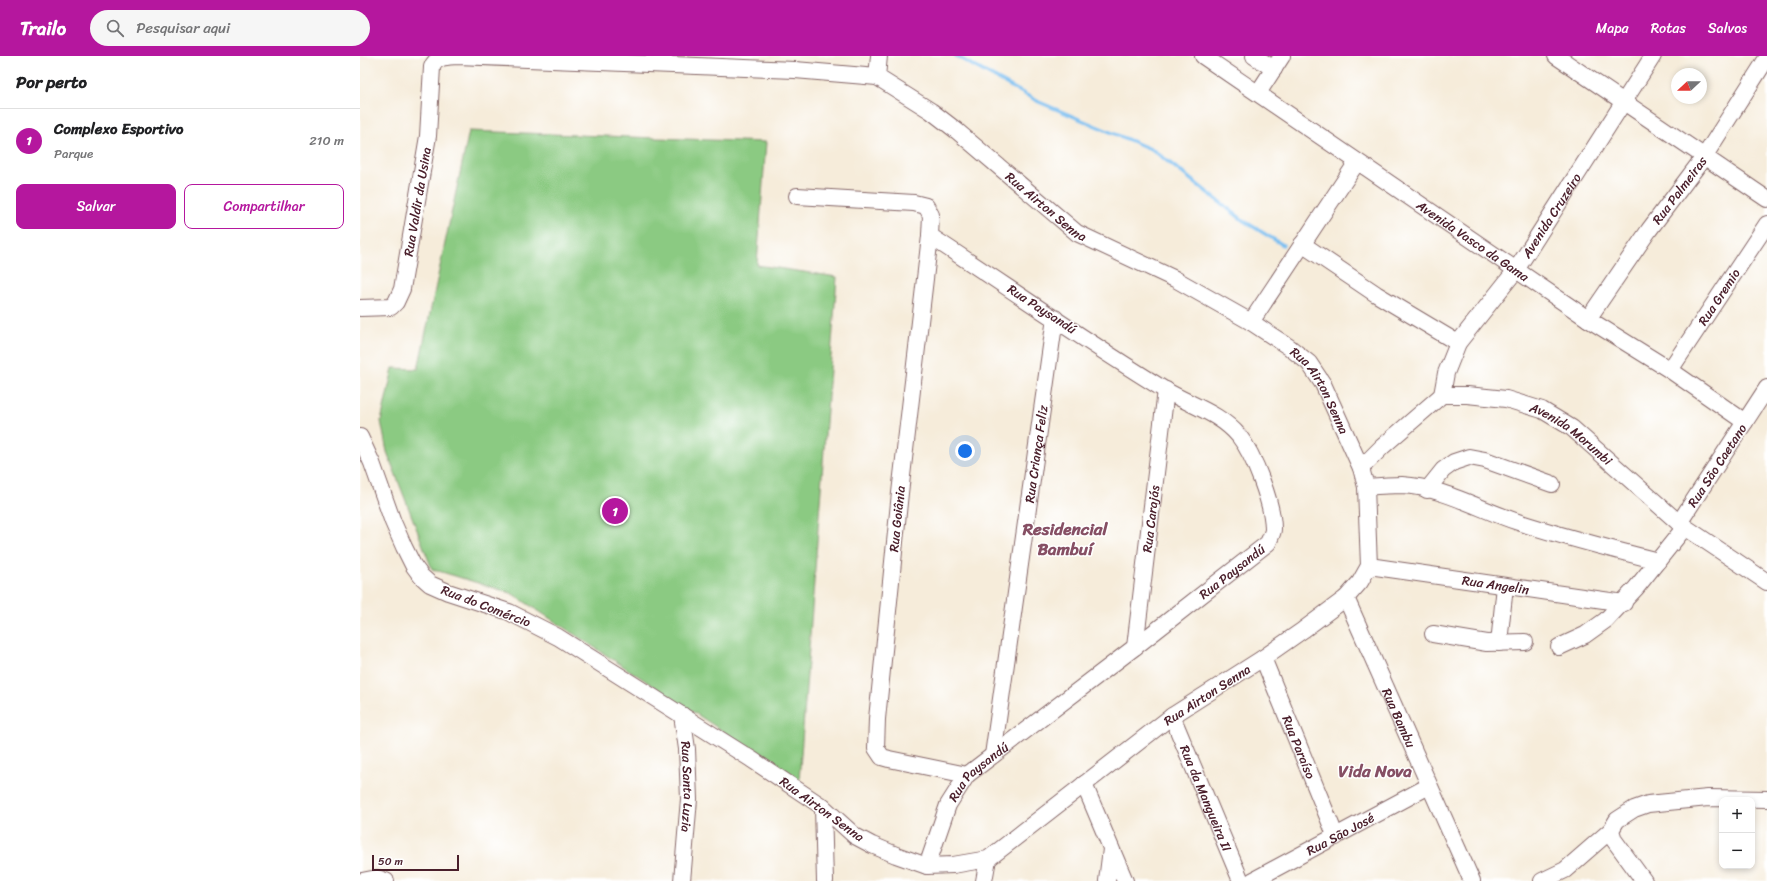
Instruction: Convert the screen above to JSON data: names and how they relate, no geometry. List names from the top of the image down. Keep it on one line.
{"streets":{"street":["Rua Palmeiras","Rua Valdir da Usina","Rua Airton Senna","Avenida Cruzeiro","Avenida Vasco da Gama","Rua Gremio","Rua Paysandú","Avenida Morumbi","Rua Criança Feliz","Rua São Caetano","Rua Goiânia","Rua Carajás","Rua Angelin","Rua do Comércio","Rua Bambu","Rua Paraíso","Rua Santa Luzia","Rua da Mangueira II","Rua São José"]},"crossings":[["Rua Palmeiras","Avenida Vasco da Gama"],["Rua Valdir da Usina","Rua Airton Senna"],["Rua Airton Senna","Rua Paysandú"],["Rua Airton Senna","Rua Angelin"],["Rua Airton Senna","Rua do Comércio"],["Rua Airton Senna","Rua Bambu"],["Rua Airton Senna","Rua Paraíso"],["Rua Airton Senna","Rua Santa Luzia"],["Rua Airton Senna","Rua da Mangueira II"],["Avenida Cruzeiro","Avenida Vasco da Gama"],["Avenida Cruzeiro","Avenida Morumbi"],["Avenida Vasco da Gama","Rua Gremio"],["Avenida Vasco da Gama","Rua São Caetano"],["Rua Paysandú","Rua Criança Feliz"],["Rua Paysandú","Rua Goiânia"],["Rua Paysandú","Rua Carajás"],["Avenida Morumbi","Rua São Caetano"],["Rua São Caetano","Rua Angelin"],["Rua do Comércio","Rua Santa Luzia"],["Rua Bambu","Rua São José"],["Rua Paraíso","Rua São José"]],"districts":["Residencial Bambuí","Vida Nova"],"scale_bar":"50 m","north":"left","page":{"header":"Trailo","search":"Pesquisar aqui","nav":["Mapa","Rotas","Salvos"],"heading":"Por perto","list":[{"mark":"1","name":"Complexo Esportivo","note":"Parque","value":"210 m"}],"buttons":["Salvar","Compartilhar"],"pins":"1","map_buttons":["+","−"],"scale":"50 m"}}
